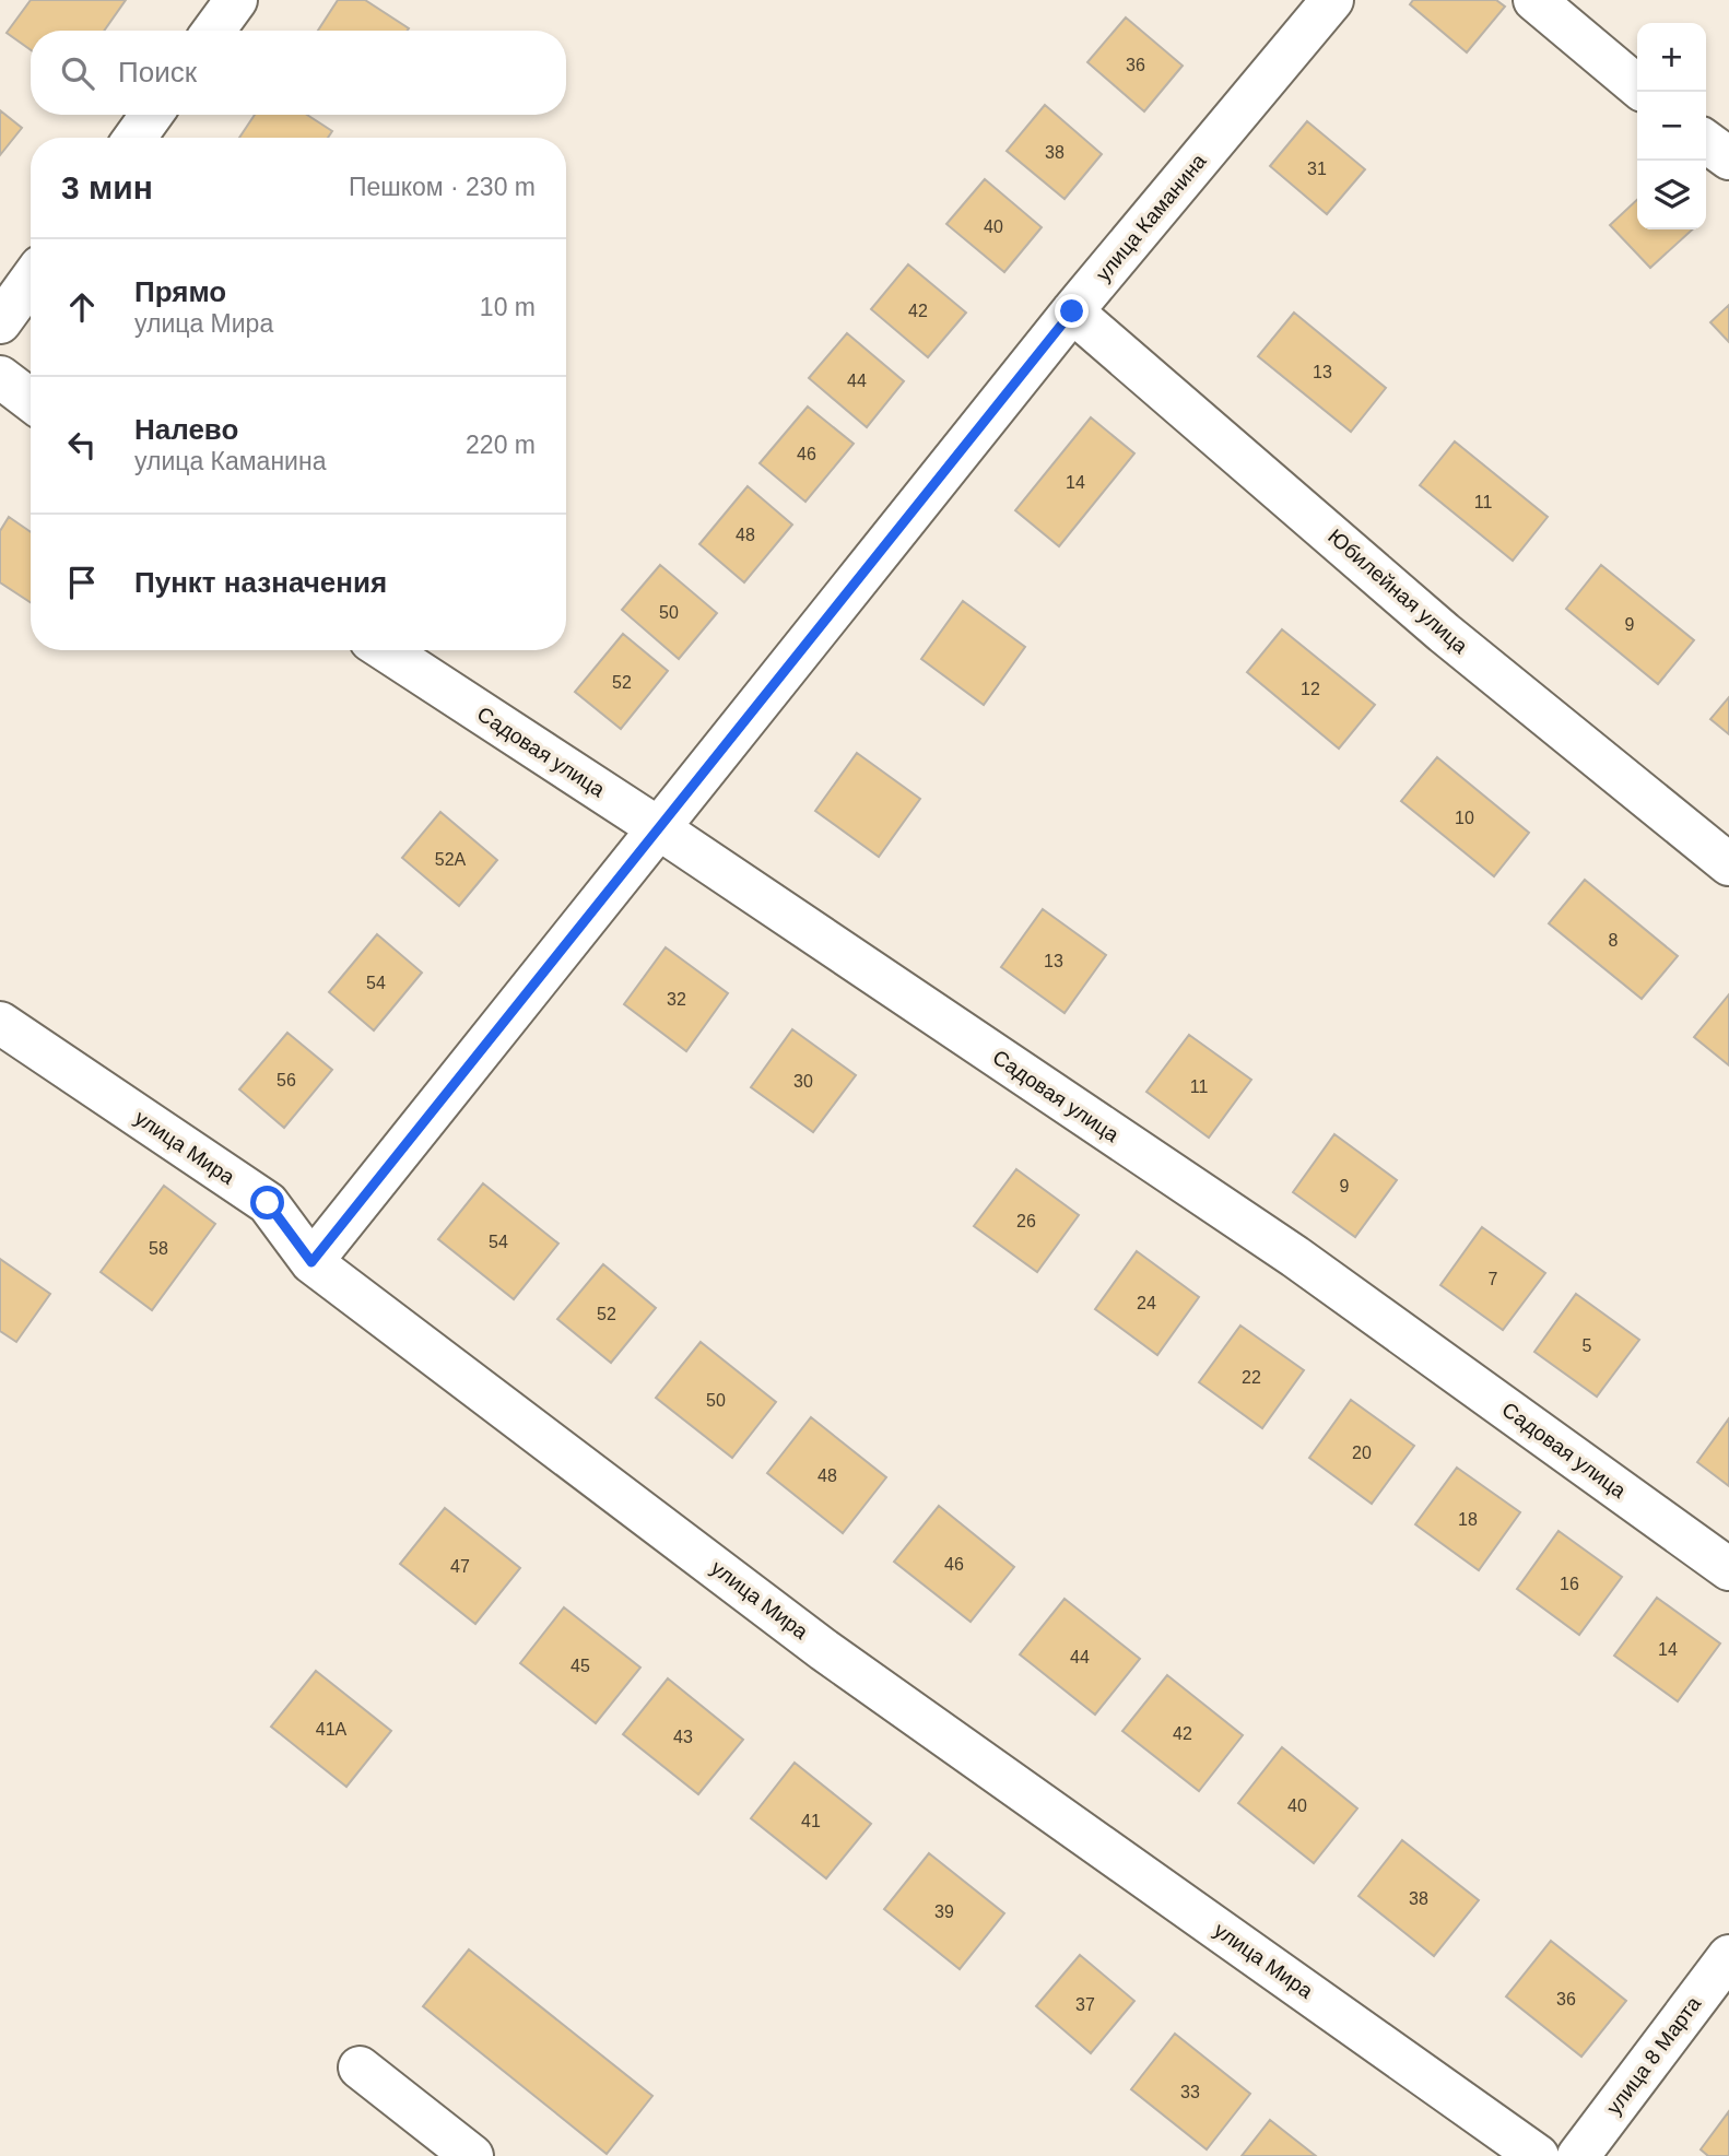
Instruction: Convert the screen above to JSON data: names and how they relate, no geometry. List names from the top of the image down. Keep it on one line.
{"streets":{"street":["улица Каманина","Юбилейная улица","Садовая улица","улица Мира","улица 8 Марта"]},"crossings":[["улица Каманина","Юбилейная улица"],["улица Каманина","Садовая улица"],["улица Каманина","улица Мира"]],"house_numbers":["36","38","31","40","42","13","44","46","14","11","48","50","9","52","12","10","52А","8","13","54","32","56","30","11","9","26","54","58","7","24","52","5","22","50","20","48","18","46","47","16","14","44","45","41А","42","43","40","41","38","39","36","37","33"],"page":{"map_buttons":["+","−"],"search":"Поиск","heading":["3 мин","Пешком · 230 m"],"list":[["Прямо","улица Мира","10 m"],["Налево","улица Каманина","220 m"],"Пункт назначения"]}}
